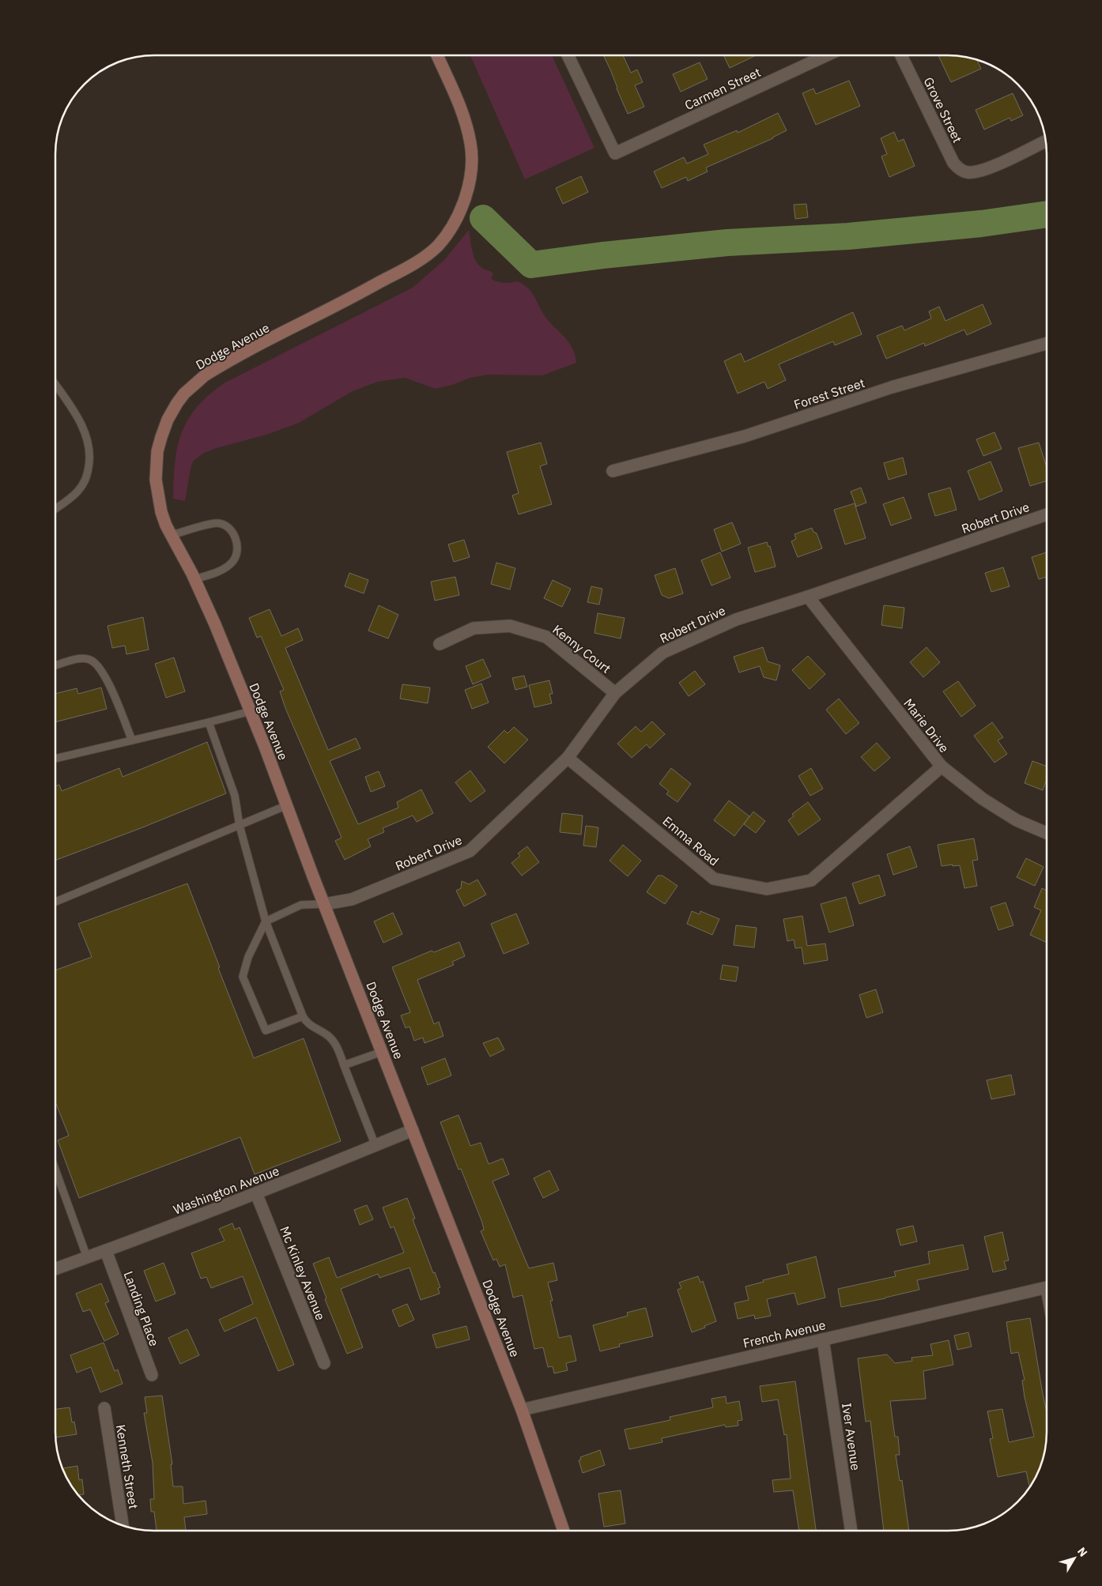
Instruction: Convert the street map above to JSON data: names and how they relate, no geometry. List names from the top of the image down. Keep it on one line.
{"streets":{"main road":["Dodge Avenue"],"street":["Carmen Street","Grove Street","Forest Street","Robert Drive","Kenny Court","Marie Drive","Emma Road","Washington Avenue","Mc Kinley Avenue","Landing Place","French Avenue","Iver Avenue","Kenneth Street"]},"crossings":[["Dodge Avenue","Robert Drive"],["Dodge Avenue","Washington Avenue"],["Dodge Avenue","French Avenue"],["Robert Drive","Kenny Court"],["Robert Drive","Marie Drive"],["Robert Drive","Emma Road"],["Marie Drive","Emma Road"],["Washington Avenue","Mc Kinley Avenue"],["Washington Avenue","Landing Place"],["French Avenue","Iver Avenue"]],"north":"top right"}
